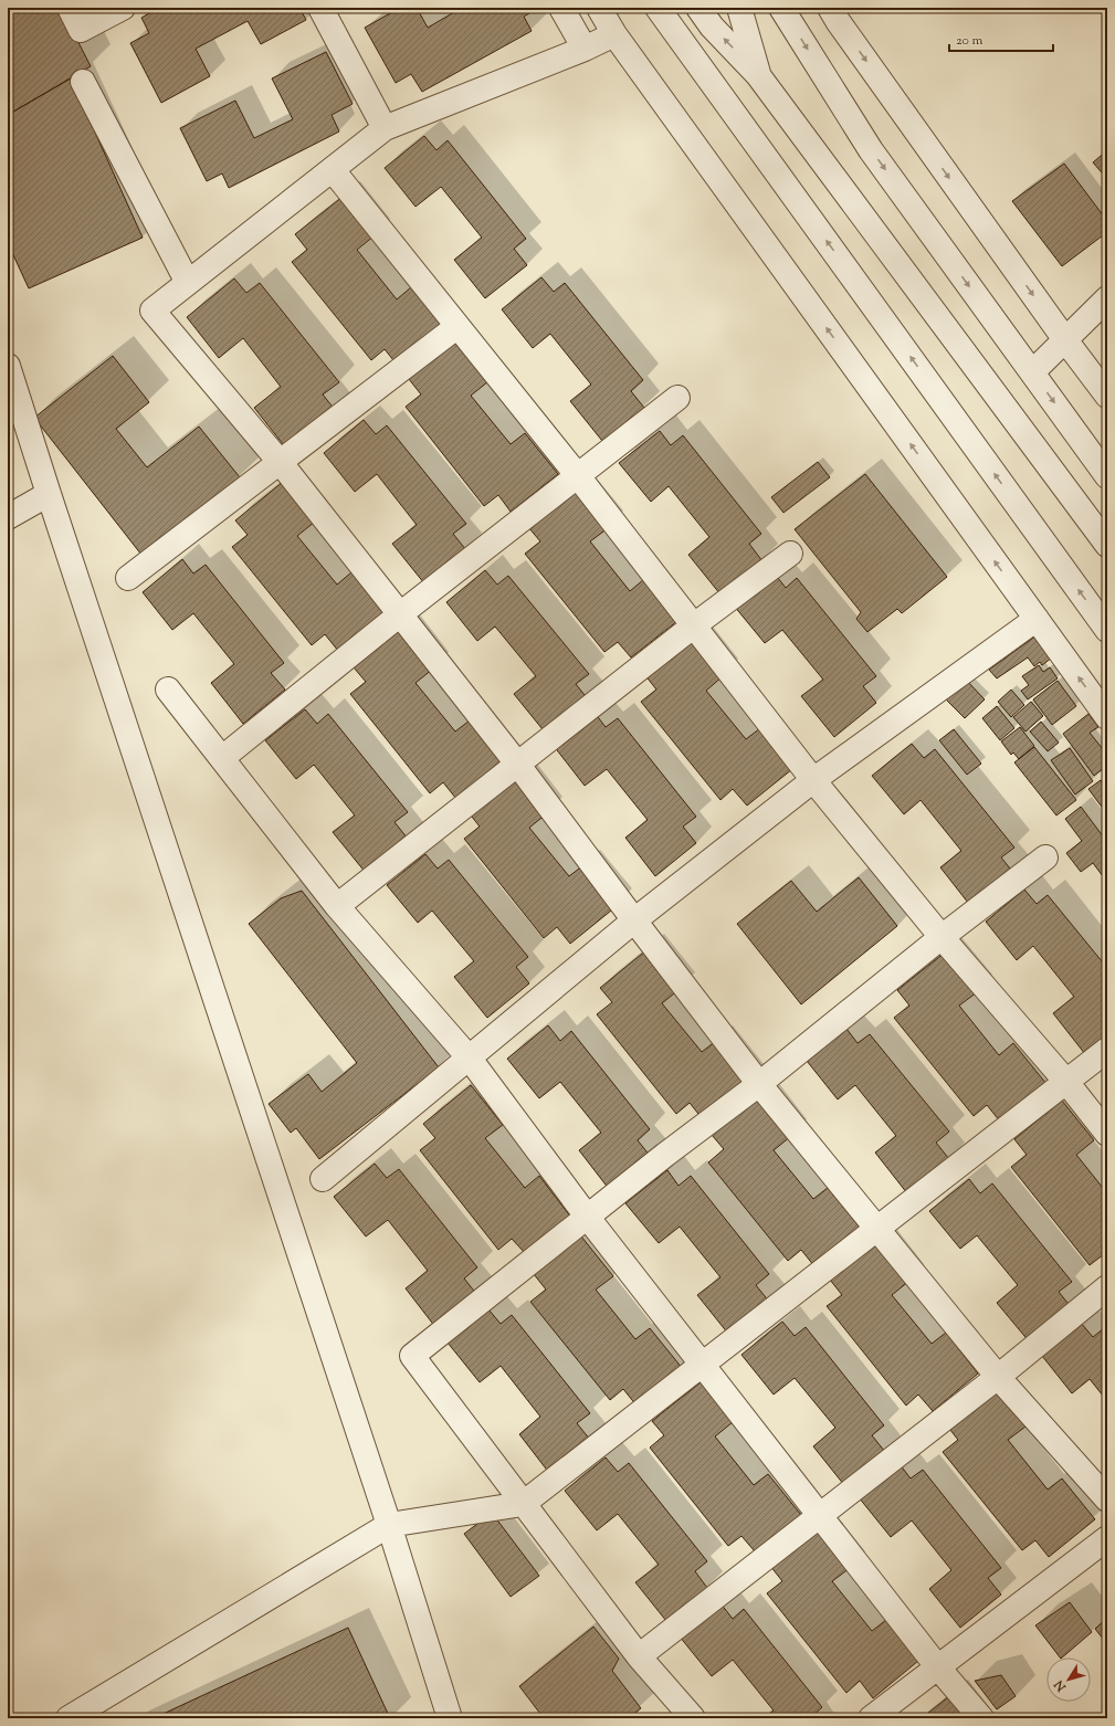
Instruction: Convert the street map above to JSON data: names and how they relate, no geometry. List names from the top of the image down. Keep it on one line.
{"scale_bar":"20 m","north":"bottom left"}
